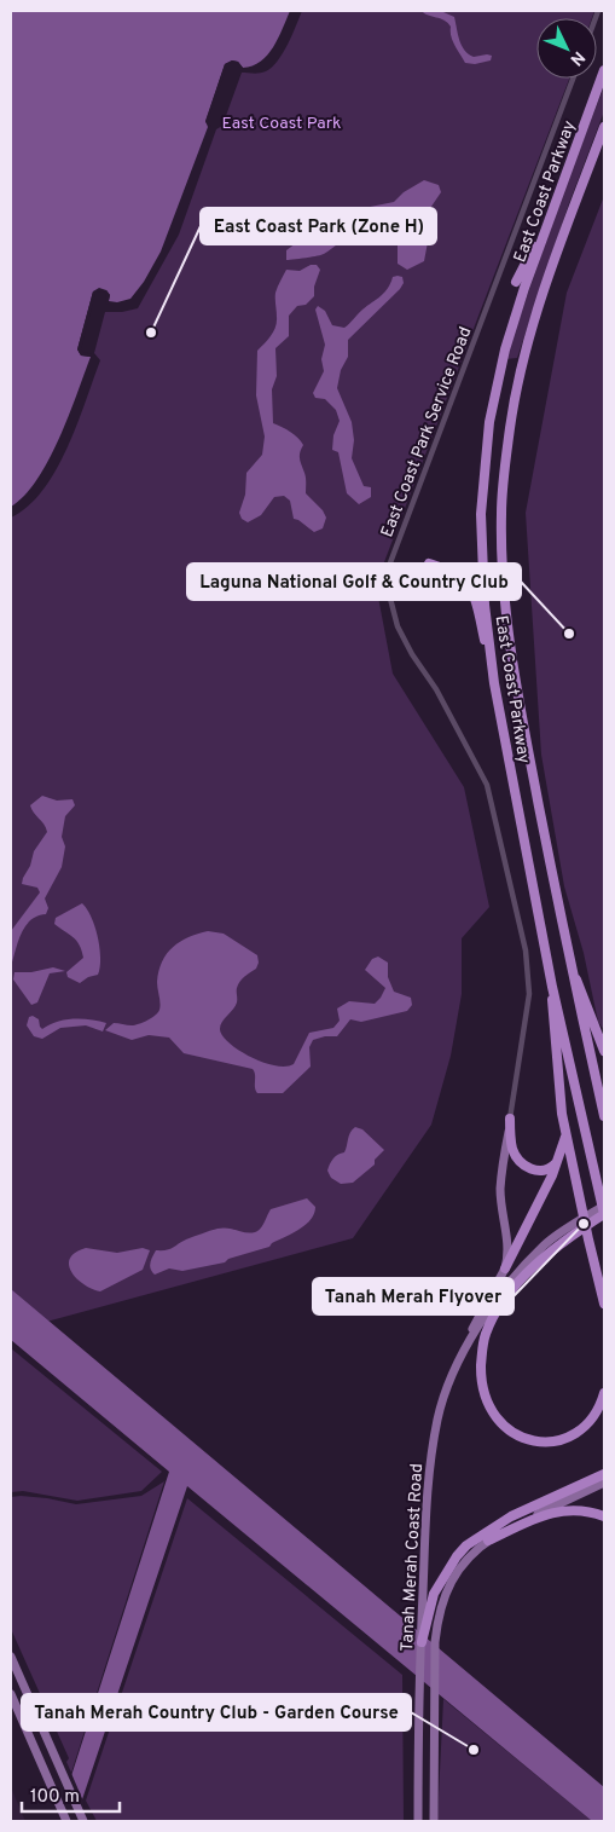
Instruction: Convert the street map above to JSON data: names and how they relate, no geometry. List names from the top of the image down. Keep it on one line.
{"streets":{"highway":["East Coast Parkway"],"main road":["Tanah Merah Coast Road"],"street":["East Coast Park Service Road"]},"parks":["East Coast Park"],"places":["East Coast Park (Zone H)","Laguna National Golf & Country Club","Tanah Merah Flyover","Tanah Merah Country Club - Garden Course"],"scale_bar":"100 m","north":"bottom right"}
